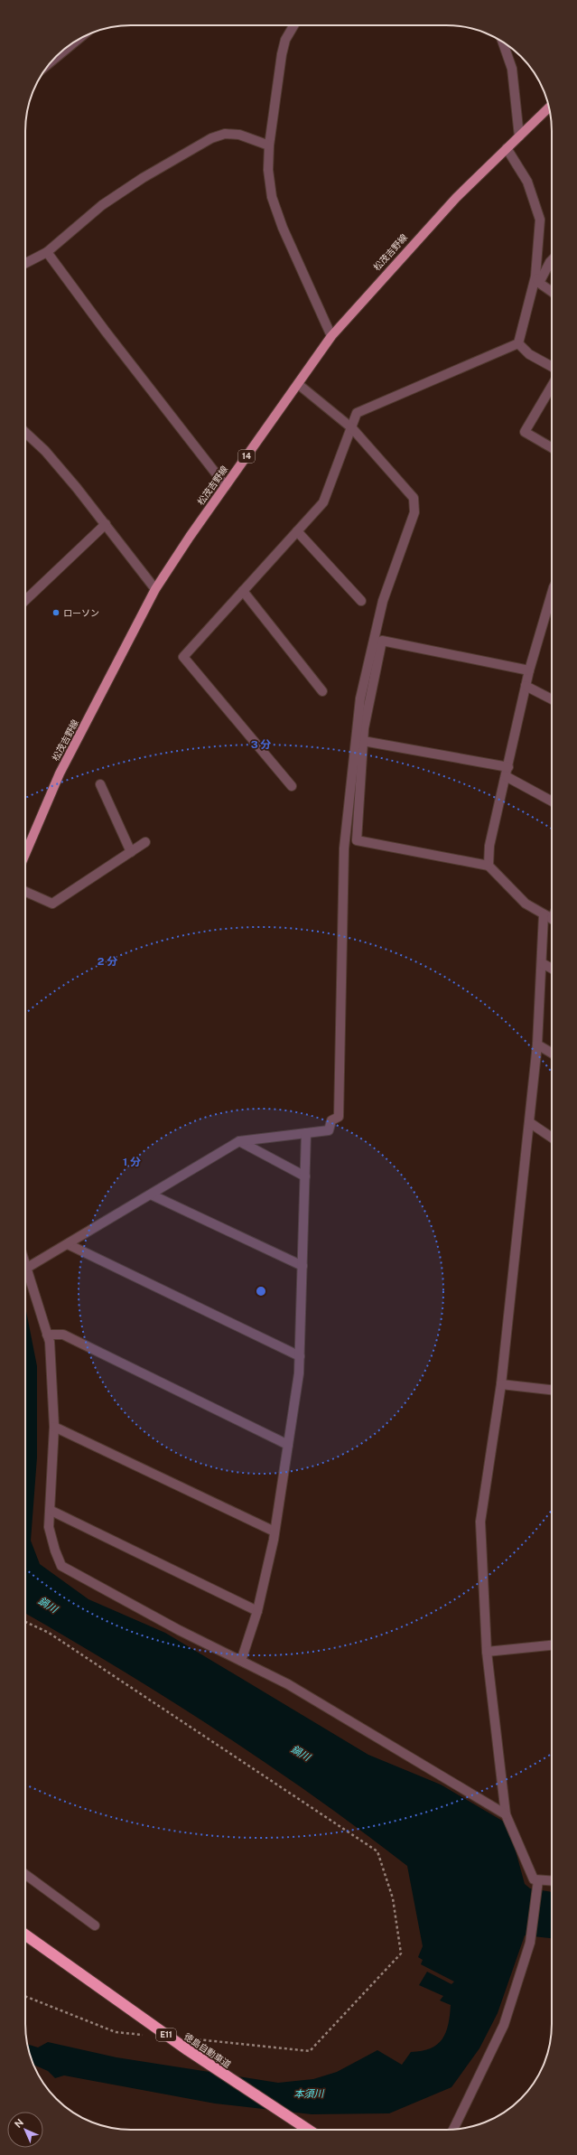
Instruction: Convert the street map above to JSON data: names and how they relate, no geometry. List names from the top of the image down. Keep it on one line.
{"streets":{"highway":["E11","徳島自動車道"],"main road":["松茂吉野線","14"]},"water":["鍋川","本須川"],"places":["ローソン"],"north":"top left","rings":["3 分","2 分","1 分"]}
